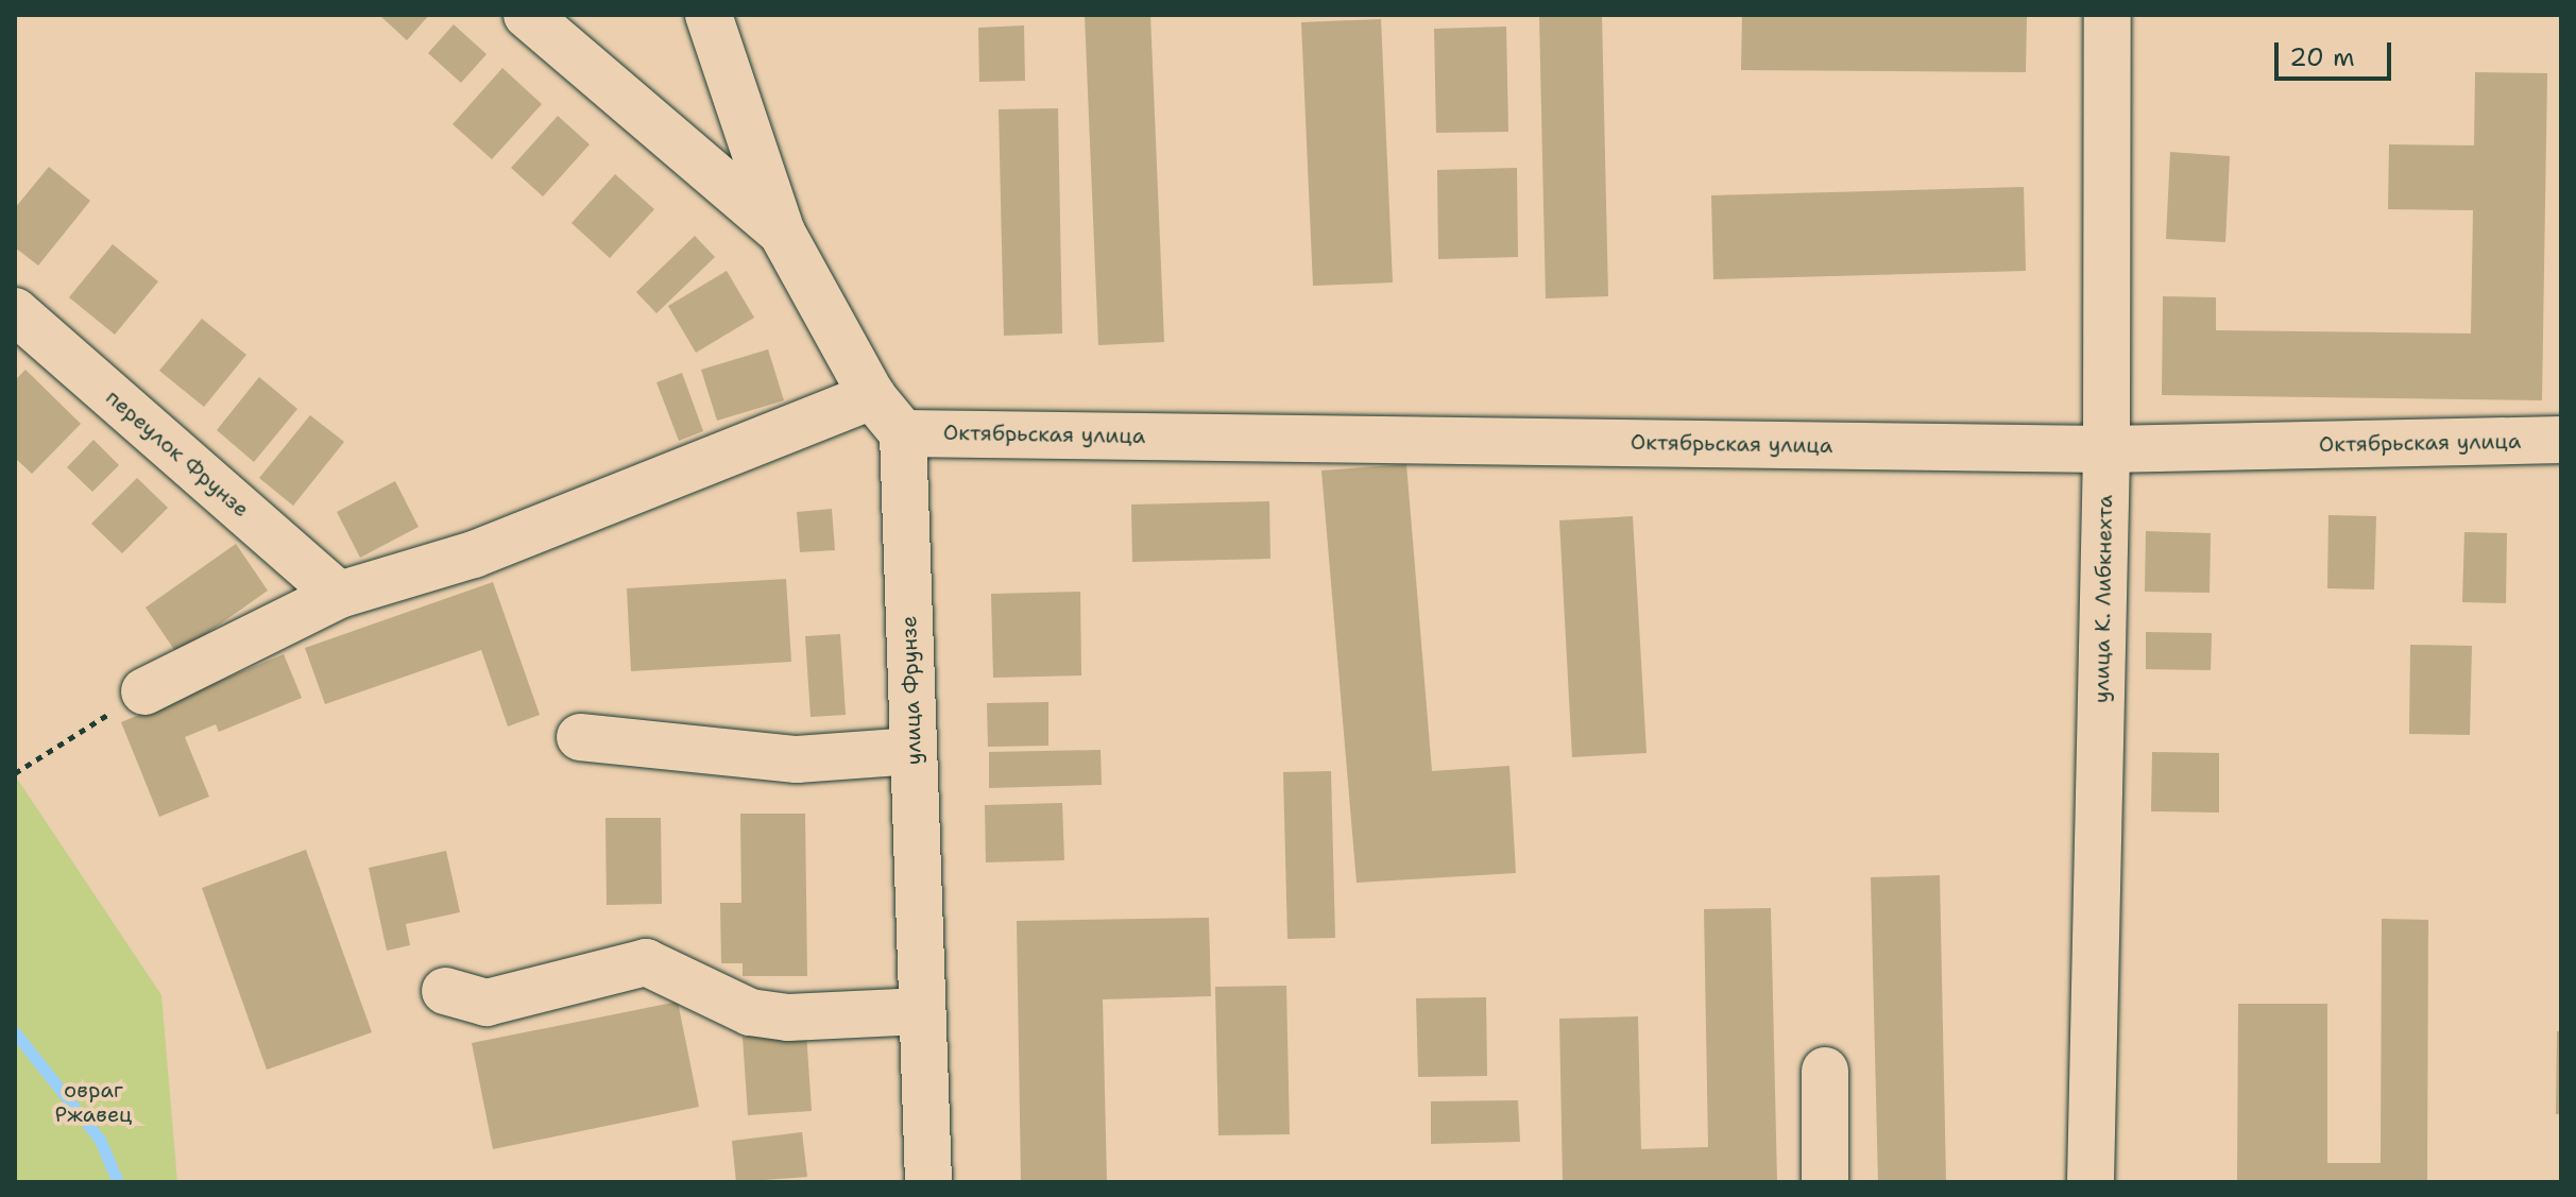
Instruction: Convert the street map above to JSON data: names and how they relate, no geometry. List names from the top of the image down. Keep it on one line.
{"streets":{"street":["Октябрьская улица","переулок Фрунзе","улица К. Либкнехта","улица Фрунзе"]},"crossings":[["Октябрьская улица","улица К. Либкнехта"],["Октябрьская улица","улица Фрунзе"]],"parks":["овраг Ржавец"],"scale_bar":"20 m"}
